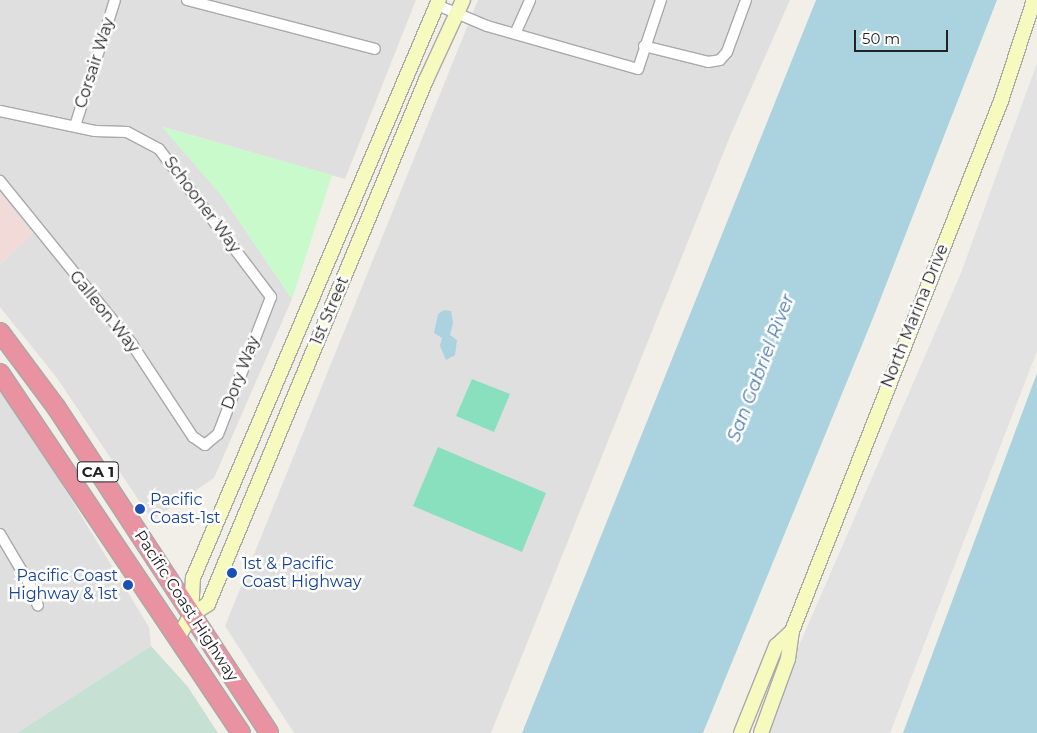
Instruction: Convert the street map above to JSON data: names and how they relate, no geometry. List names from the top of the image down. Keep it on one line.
{"streets":{"highway":["CA 1","Pacific Coast Highway"],"main road":["1st Street","North Marina Drive"],"street":["Corsair Way","Schooner Way","Galleon Way","Dory Way"]},"crossings":[["Corsair Way","Schooner Way"],["Schooner Way","Dory Way"],["1st Street","Pacific Coast Highway"],["Galleon Way","Dory Way"]],"water":["San Gabriel River"],"places":["Pacific Coast-1st","1st & Pacific Coast Highway","Pacific Coast Highway & 1st"],"scale_bar":"50 m"}
